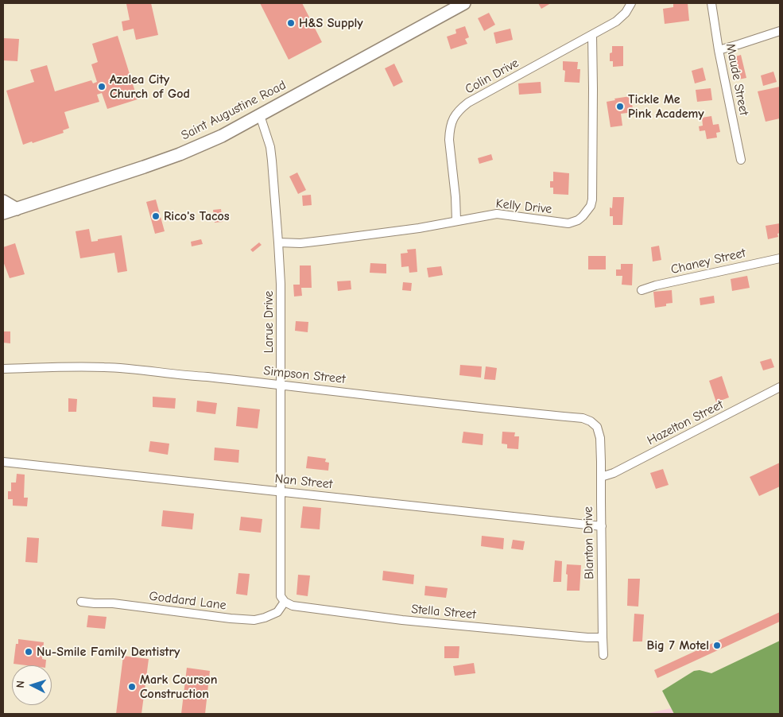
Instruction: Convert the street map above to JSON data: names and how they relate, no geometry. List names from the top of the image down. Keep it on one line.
{"streets":{"main road":["Saint Augustine Road"],"street":["Colin Drive","Maude Street","Kelly Drive","Chaney Street","Larue Drive","Simpson Street","Hazelton Street","Nan Street","Blanton Drive","Goddard Lane","Stella Street"]},"crossings":[["Colin Drive","Kelly Drive"],["Saint Augustine Road","Larue Drive"],["Kelly Drive","Larue Drive"],["Larue Drive","Simpson Street"],["Larue Drive","Nan Street"],["Larue Drive","Goddard Lane"],["Larue Drive","Stella Street"],["Simpson Street","Blanton Drive"],["Hazelton Street","Blanton Drive"],["Nan Street","Blanton Drive"],["Blanton Drive","Stella Street"],["Goddard Lane","Stella Street"]],"places":["H&S Supply","Azalea City Church of God","Tickle Me Pink Academy","Rico's Tacos","Big 7 Motel","Nu-Smile Family Dentistry","Mark Courson Construction"],"north":"left"}
